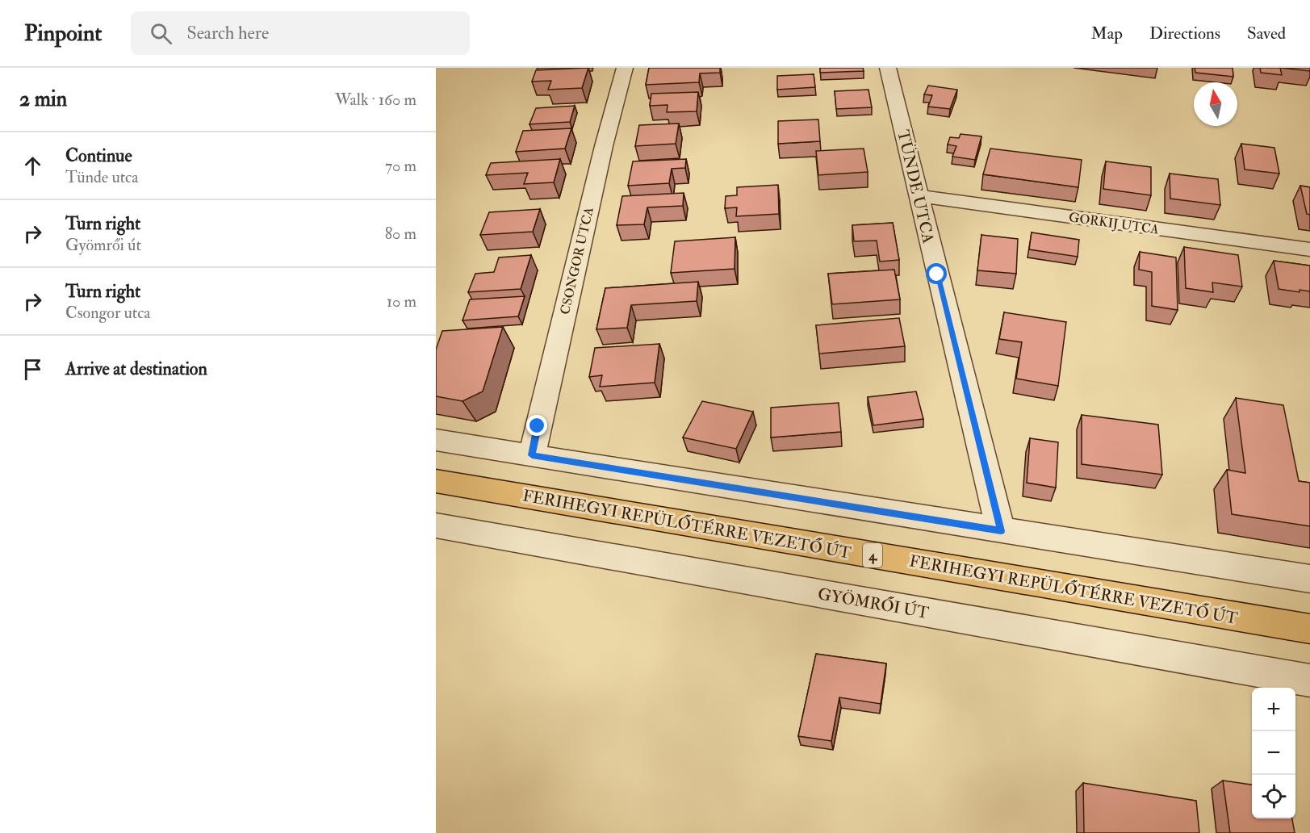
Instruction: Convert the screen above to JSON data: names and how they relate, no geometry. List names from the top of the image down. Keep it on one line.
{"streets":{"main road":["FERIHEGYI REPÜLŐTÉRRE VEZETŐ ÚT","4"],"street":["TÜNDE UTCA","GORKIJ UTCA","CSONGOR UTCA","GYÖMRŐI ÚT"]},"crossings":[["TÜNDE UTCA","GORKIJ UTCA"]],"north":"top","page":{"header":"Pinpoint","search":"Search here","nav":["Map","Directions","Saved"],"heading":["2 min","Walk · 160 m"],"list":[["Continue","Tünde utca","70 m"],["Turn right","Gyömrői út","80 m"],["Turn right","Csongor utca","10 m"],"Arrive at destination"],"map_buttons":["+","−"]}}
